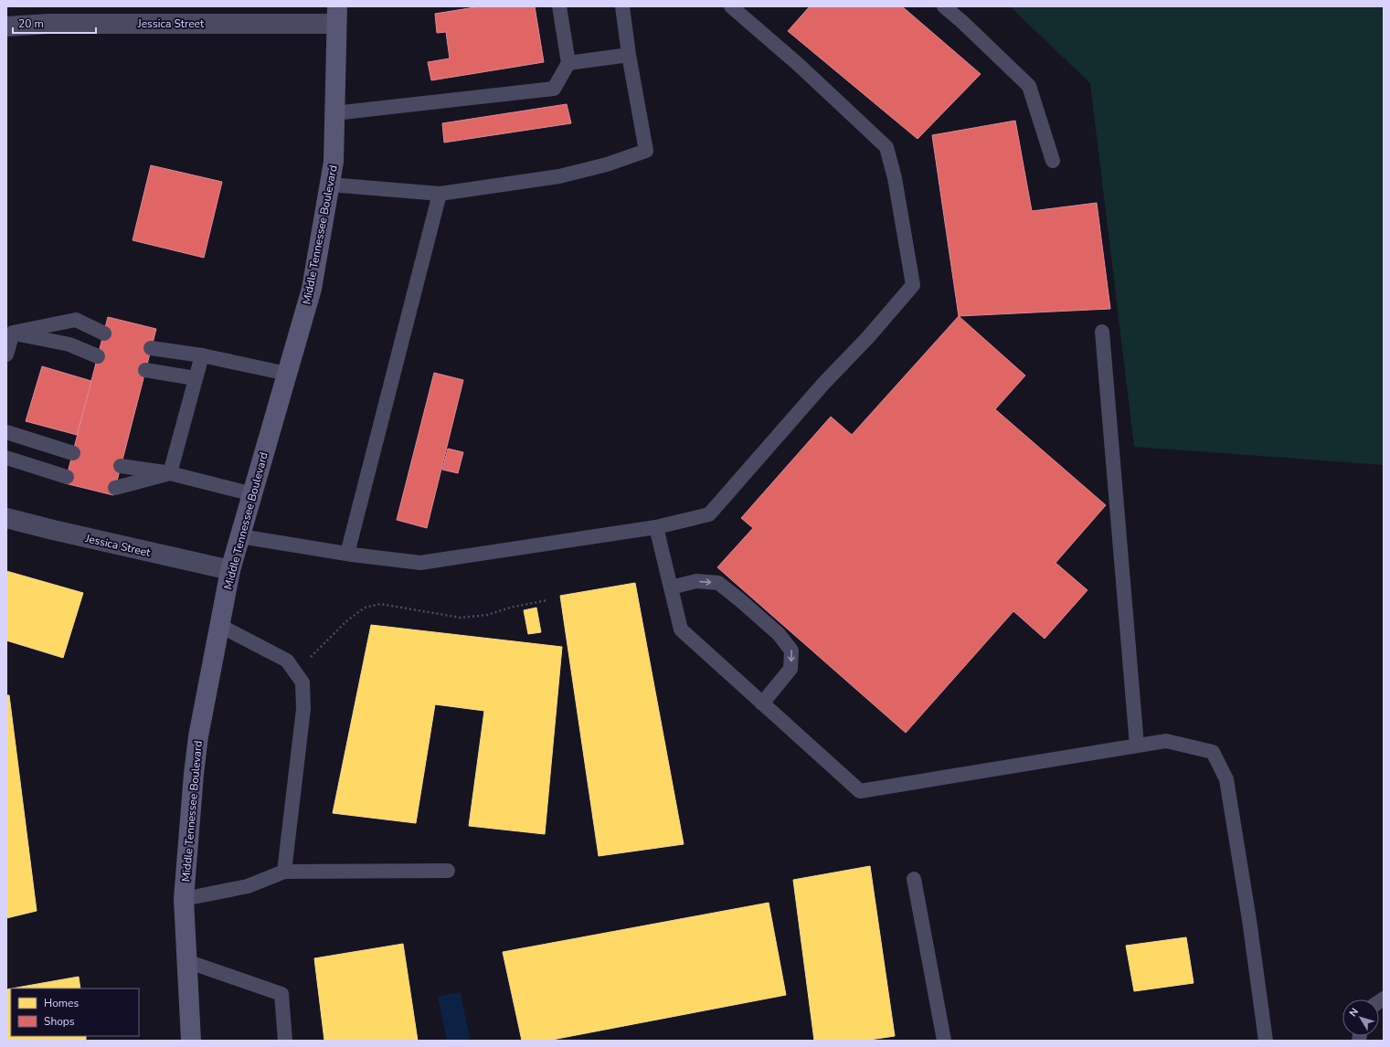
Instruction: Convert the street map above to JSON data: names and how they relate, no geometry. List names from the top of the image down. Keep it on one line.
{"streets":{"main road":["Middle Tennessee Boulevard"],"street":["Jessica Street"]},"crossings":[["Jessica Street","Middle Tennessee Boulevard"]],"legend":["Homes","Shops"],"scale_bar":"20 m","north":"top left"}
